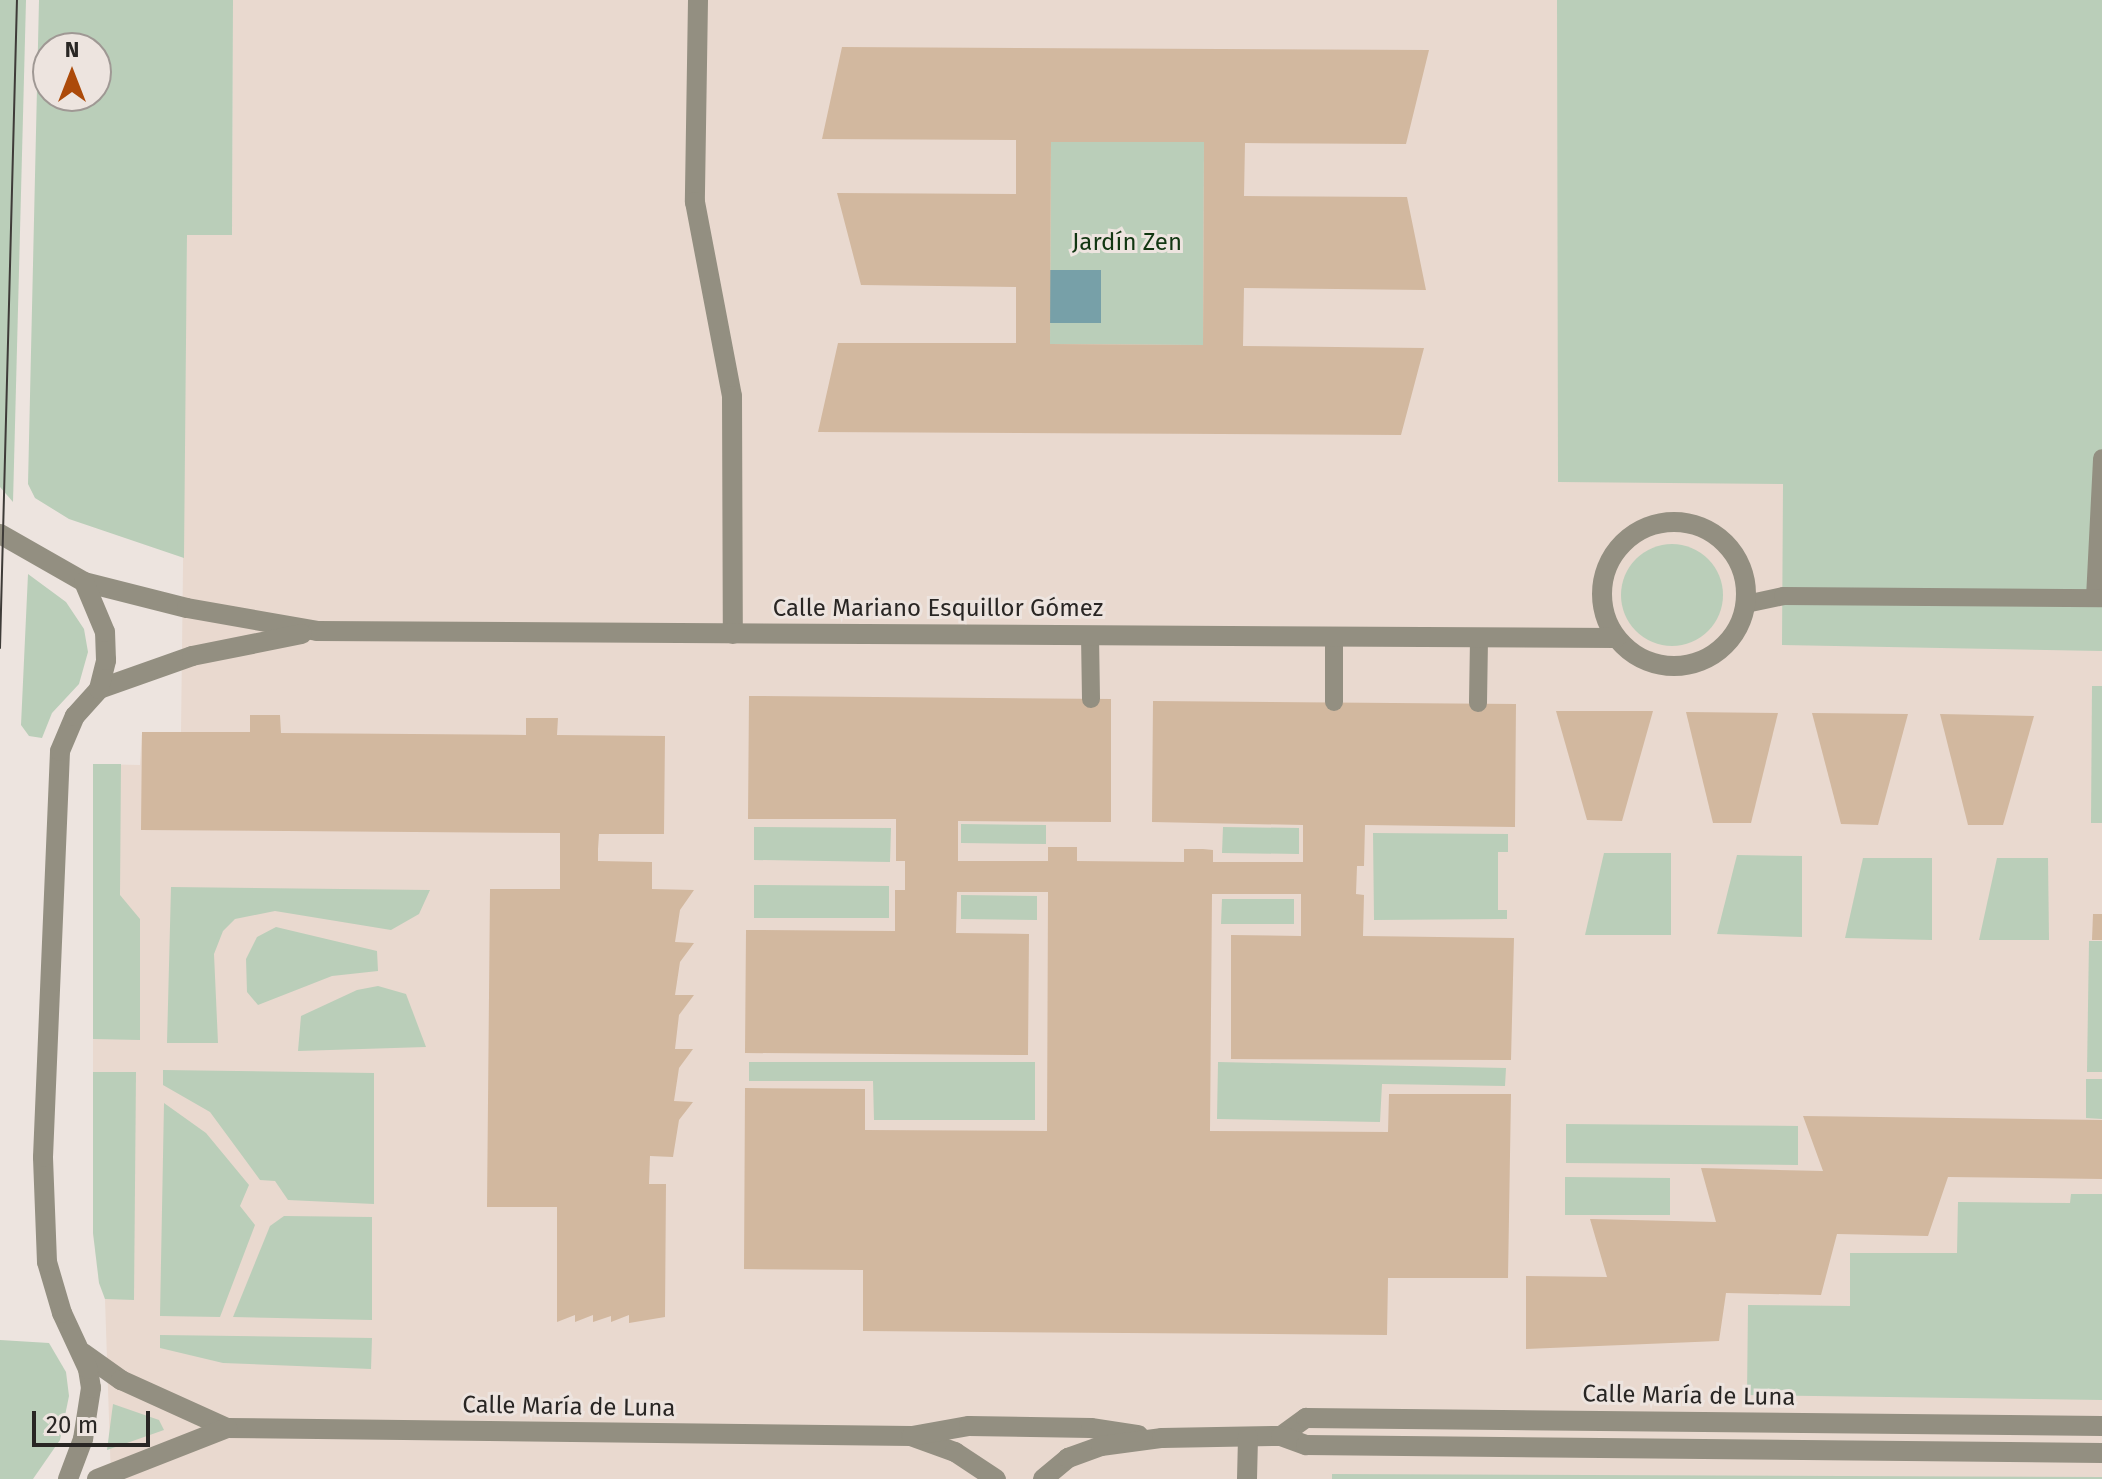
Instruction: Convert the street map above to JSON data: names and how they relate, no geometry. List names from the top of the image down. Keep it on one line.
{"streets":{"street":["Calle Mariano Esquillor Gómez","Calle María de Luna"]},"parks":["Jardín Zen"],"scale_bar":"20 m","north":"top"}
